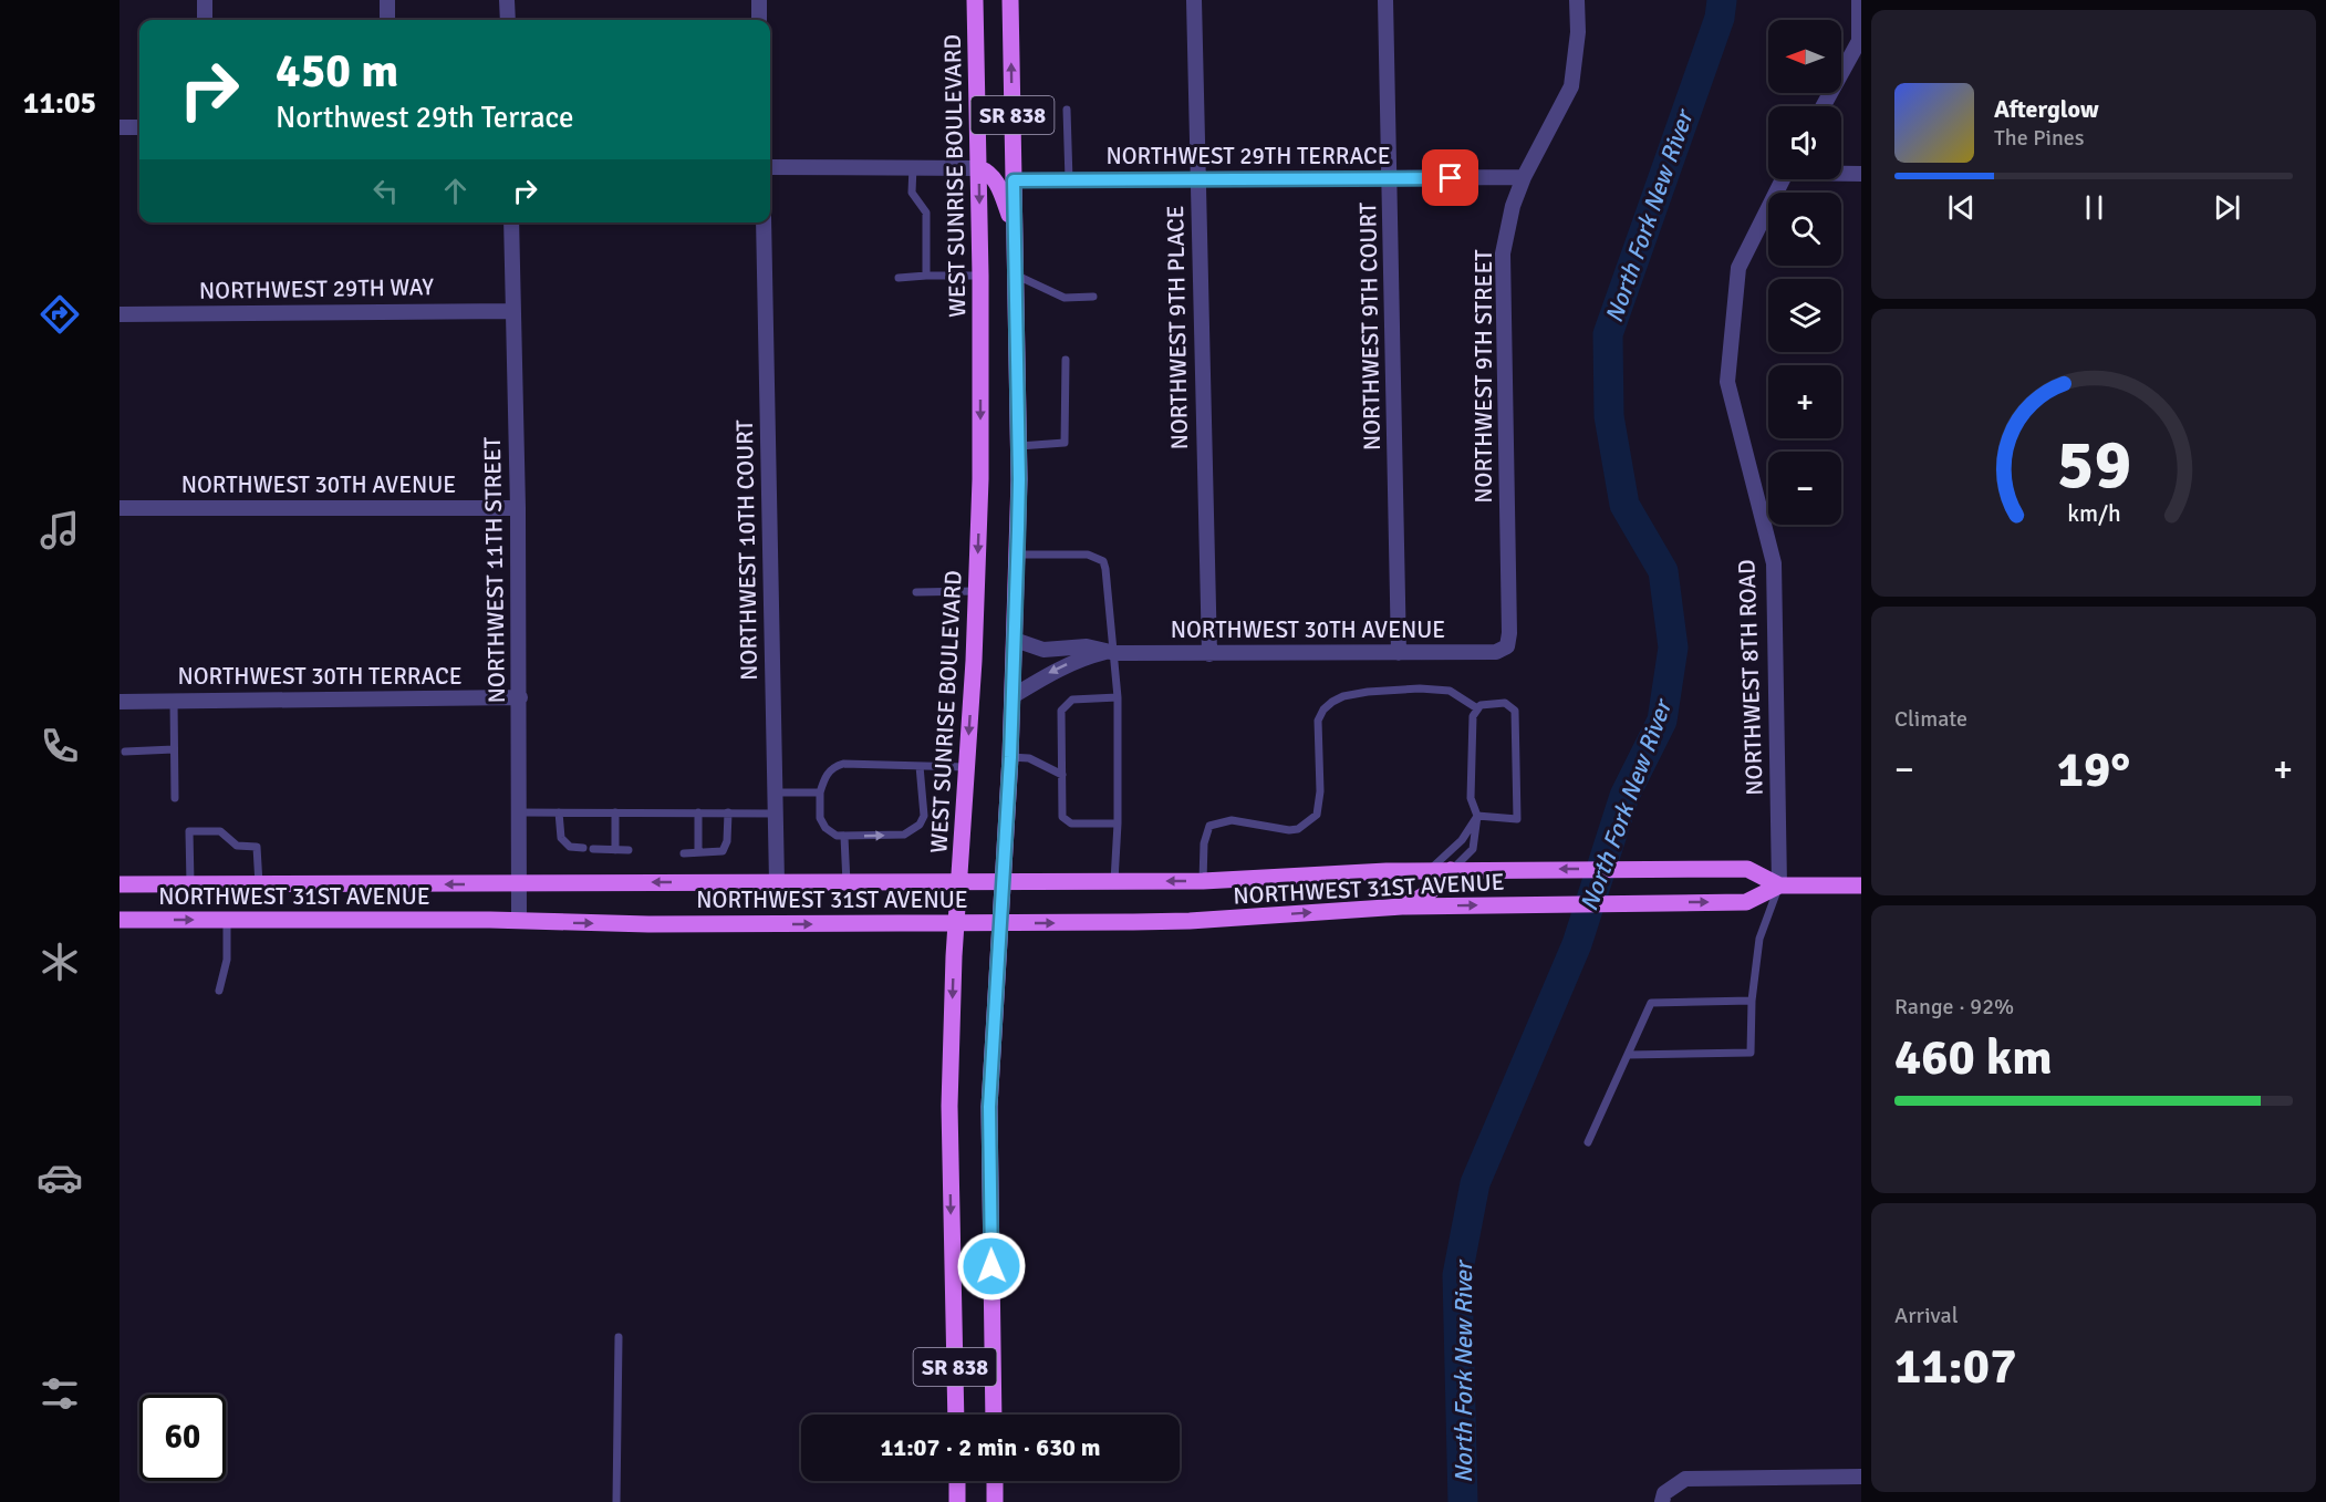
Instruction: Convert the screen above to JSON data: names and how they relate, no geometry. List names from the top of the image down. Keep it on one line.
{"streets":{"main road":["SR 838","WEST SUNRISE BOULEVARD","NORTHWEST 31ST AVENUE"],"street":["NORTHWEST 29TH TERRACE","NORTHWEST 29TH WAY","NORTHWEST 9TH COURT","NORTHWEST 9TH PLACE","NORTHWEST 9TH STREET","NORTHWEST 30TH AVENUE","NORTHWEST 10TH COURT","NORTHWEST 11TH STREET","NORTHWEST 30TH TERRACE","NORTHWEST 8TH ROAD"]},"crossings":[["SR 838","NORTHWEST 29TH TERRACE"],["SR 838","NORTHWEST 30TH AVENUE"],["SR 838","NORTHWEST 31ST AVENUE"],["NORTHWEST 29TH TERRACE","NORTHWEST 9TH COURT"],["NORTHWEST 29TH TERRACE","NORTHWEST 9TH PLACE"],["NORTHWEST 29TH TERRACE","NORTHWEST 9TH STREET"],["WEST SUNRISE BOULEVARD","NORTHWEST 31ST AVENUE"],["NORTHWEST 29TH WAY","NORTHWEST 11TH STREET"],["NORTHWEST 9TH COURT","NORTHWEST 30TH AVENUE"],["NORTHWEST 9TH PLACE","NORTHWEST 30TH AVENUE"],["NORTHWEST 9TH STREET","NORTHWEST 30TH AVENUE"],["NORTHWEST 30TH AVENUE","NORTHWEST 11TH STREET"],["NORTHWEST 10TH COURT","NORTHWEST 31ST AVENUE"],["NORTHWEST 11TH STREET","NORTHWEST 30TH TERRACE"],["NORTHWEST 11TH STREET","NORTHWEST 31ST AVENUE"],["NORTHWEST 8TH ROAD","NORTHWEST 31ST AVENUE"]],"water":["North Fork New River"],"north":"left","page":{"tabs":"11:05","map_buttons":["+","−"],"turn":["450 m","Northwest 29th Terrace"],"song":["Afterglow","The Pines"],"tile":["Climate",["Range · 92%","460 km"],["Arrival","11:07"]],"heat":["−","19°","+"],"limit":"60","trip":"11:07 · 2 min · 630 m","gauge":["59","km/h"]}}
